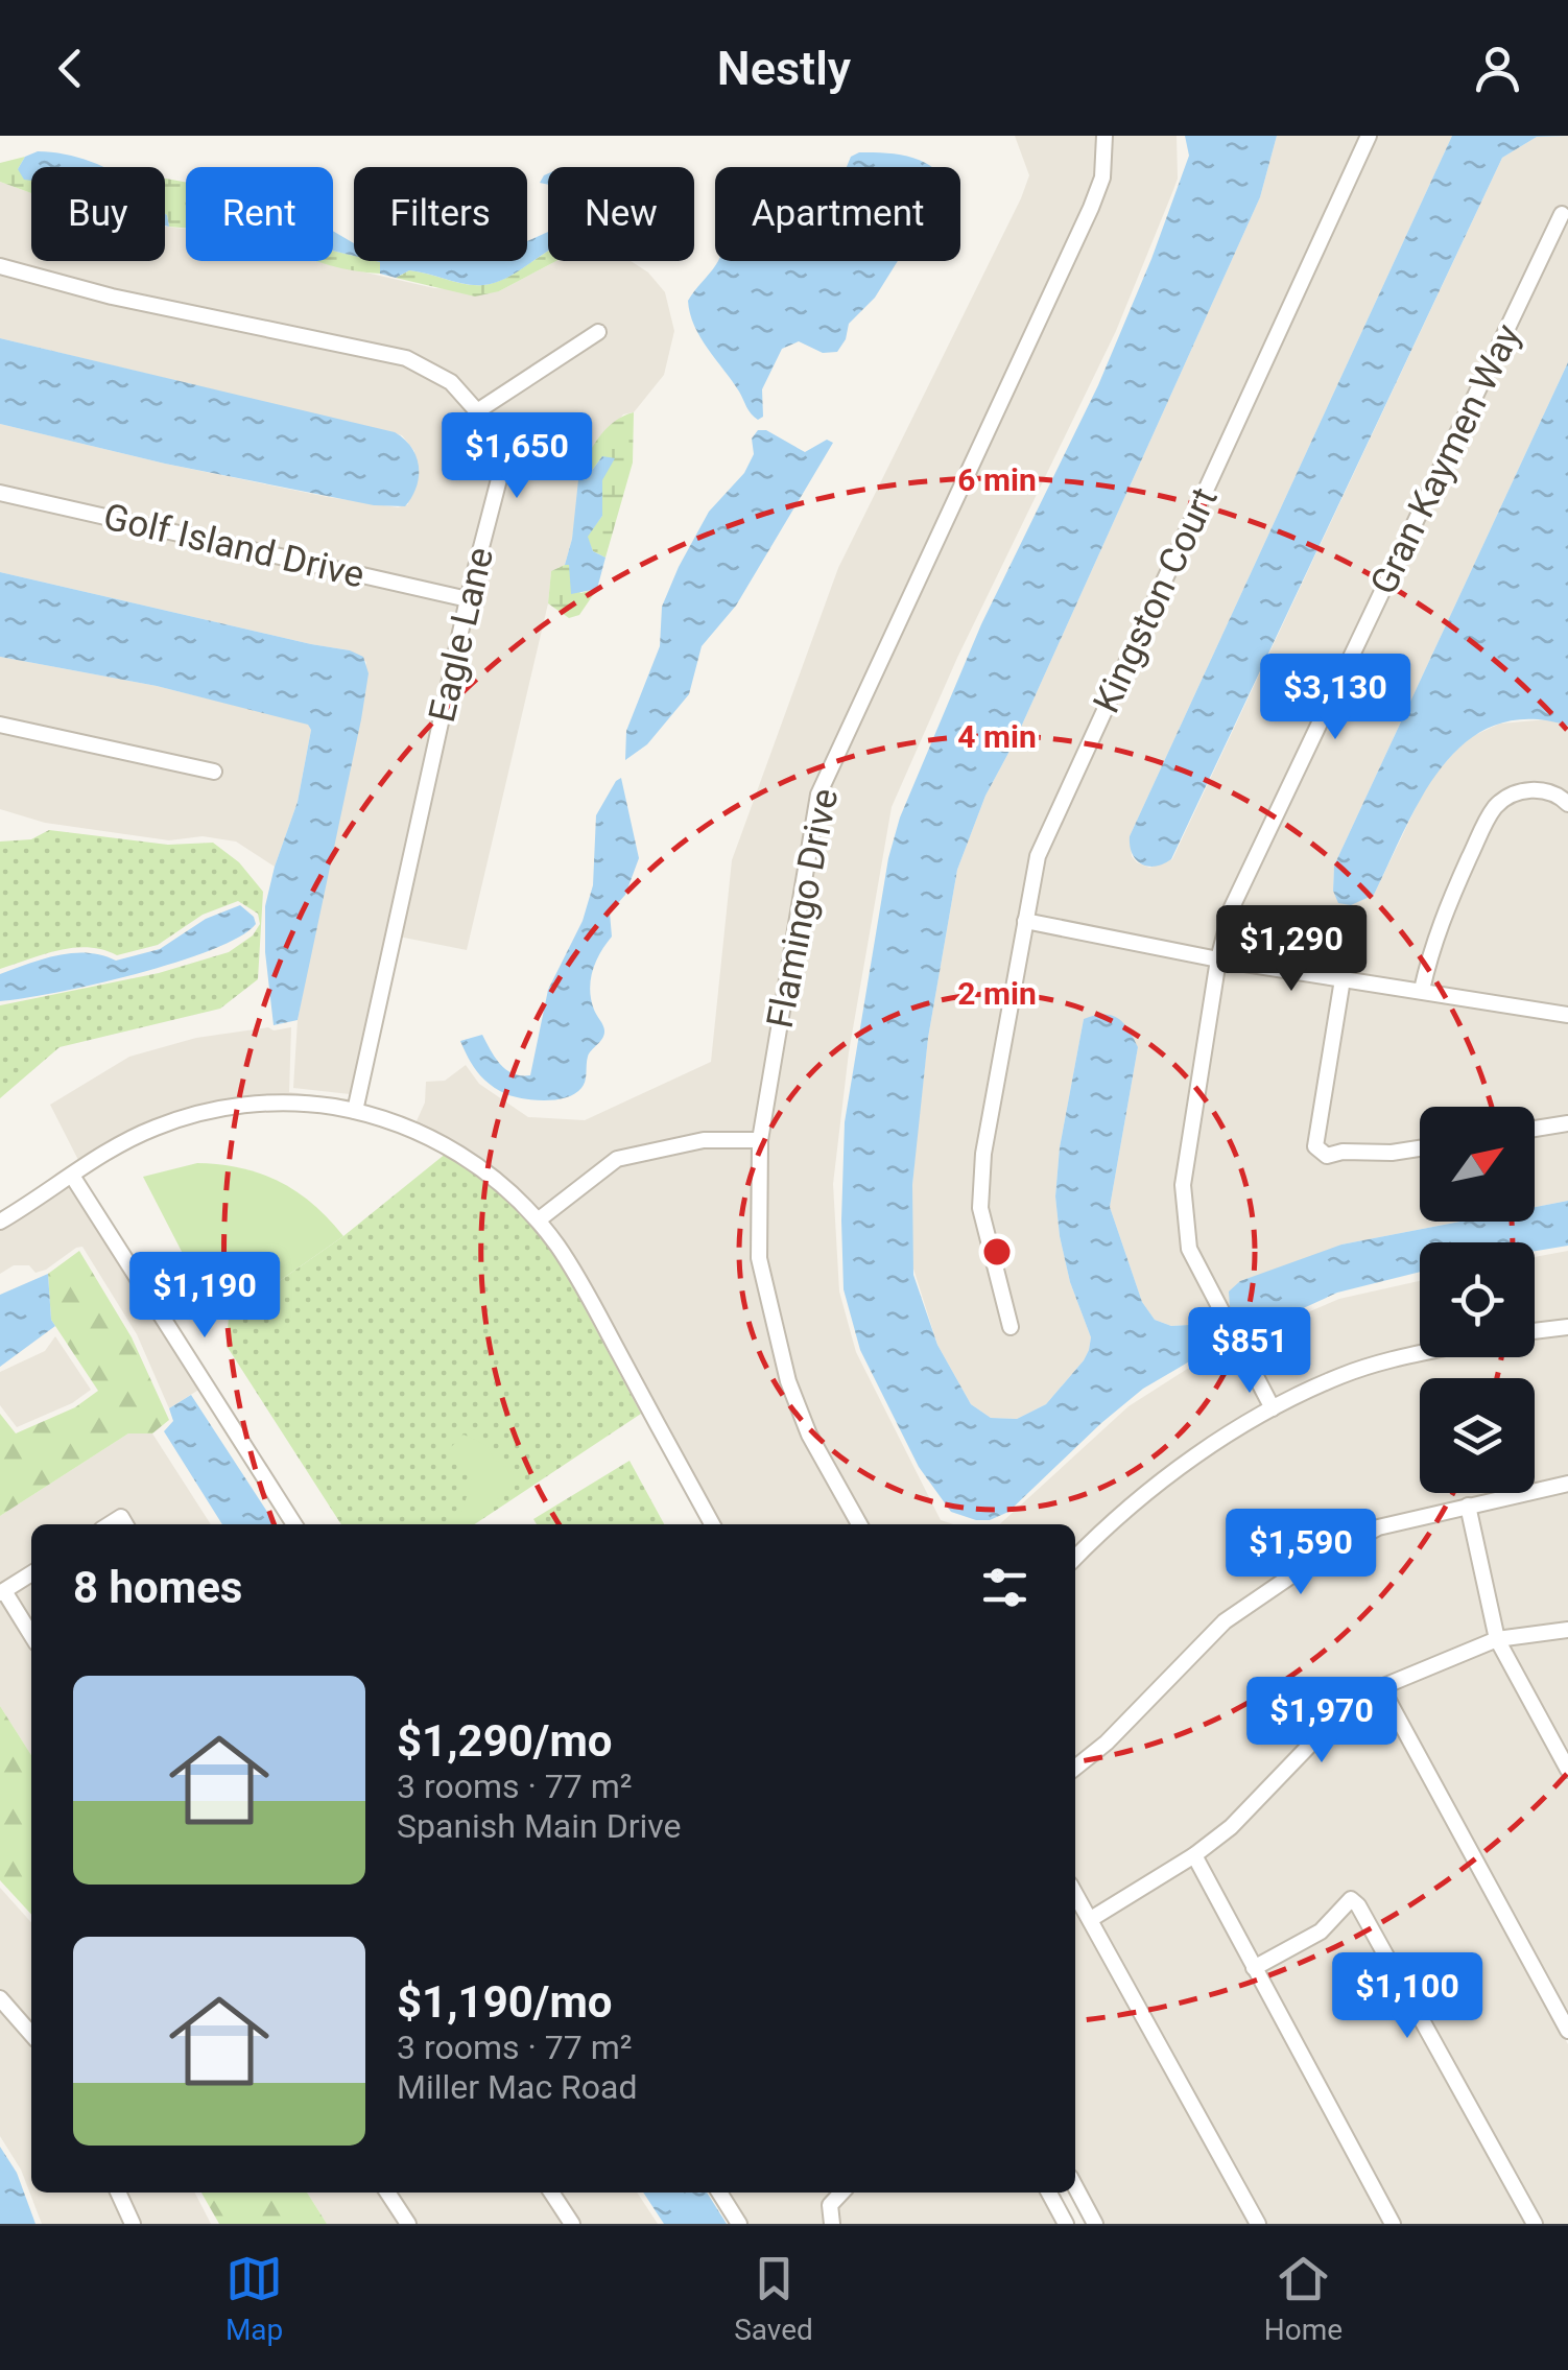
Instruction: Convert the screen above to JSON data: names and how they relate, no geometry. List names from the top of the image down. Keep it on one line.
{"streets":{"street":["Gran Kaymen Way","Golf Island Drive","Kingston Court","Eagle Lane","Flamingo Drive"]},"crossings":[["Golf Island Drive","Eagle Lane"]],"north":"top right","page":{"header":"Nestly","chip":["Buy","Rent","Filters","New","Apartment"],"price":["$1,650","$3,130","$1,290","$1,190","$851","$1,590","$1,970","$1,100"],"heading":"8 homes","list":[{"name":"$1,290/mo","note":"3 rooms · 77 m² · Spanish Main Drive"},{"name":"$1,190/mo","note":"3 rooms · 77 m² · Miller Mac Road"}],"tabs":["Map","Saved","Home"]},"rings":["6 min","4 min","2 min"]}
